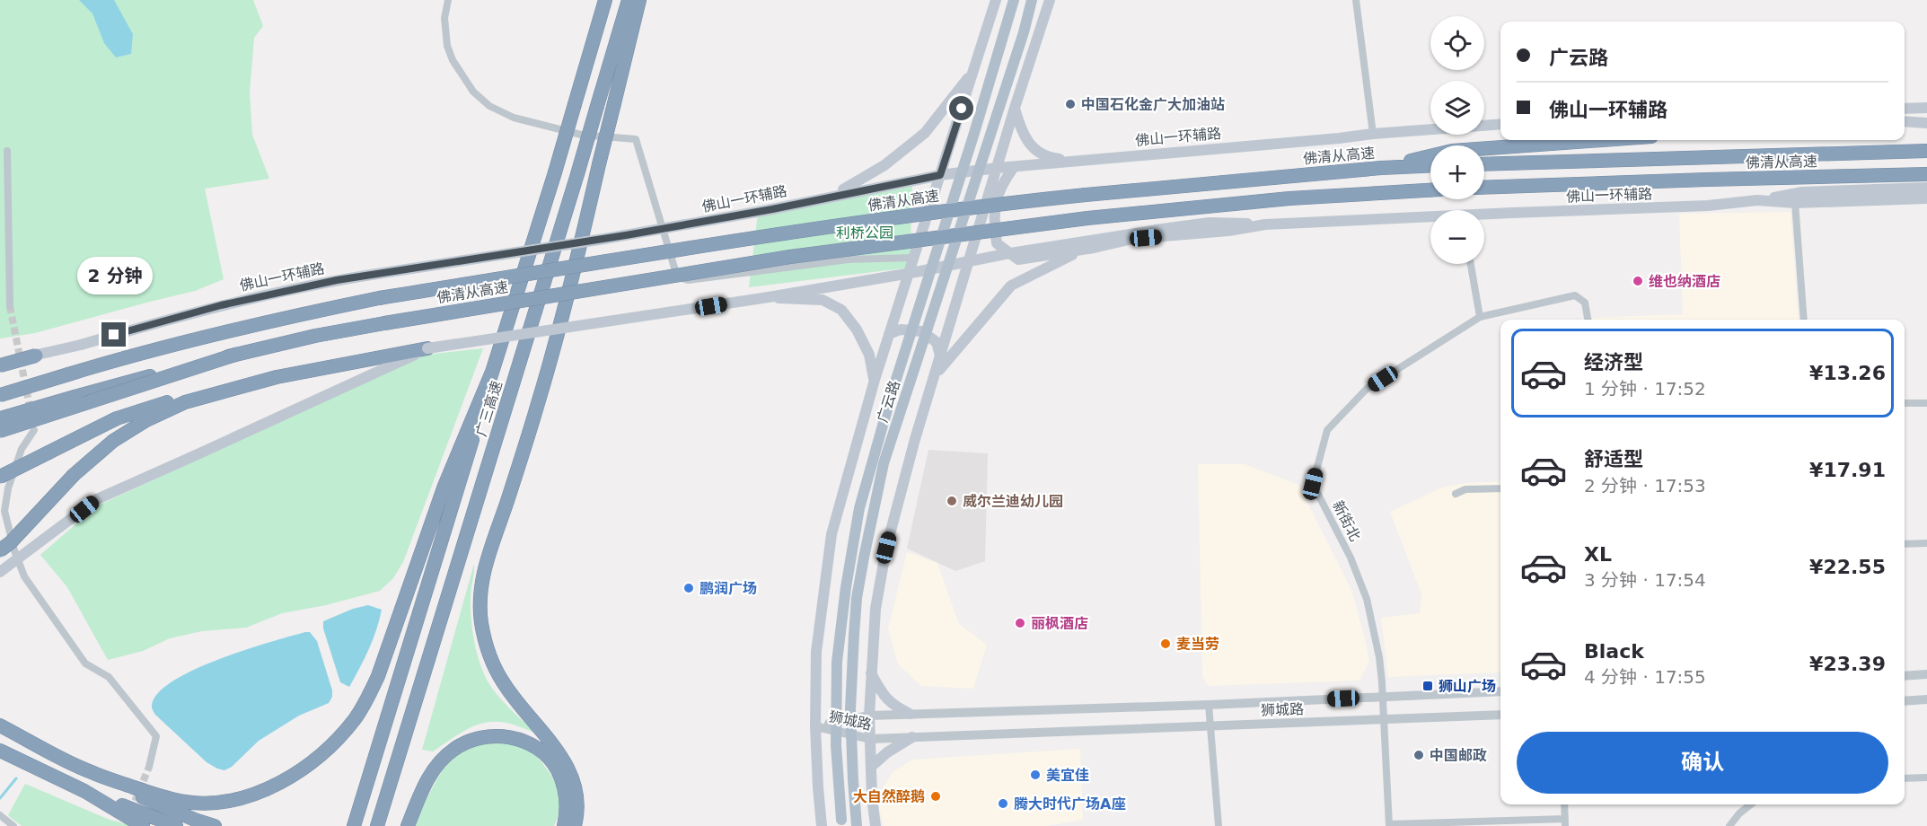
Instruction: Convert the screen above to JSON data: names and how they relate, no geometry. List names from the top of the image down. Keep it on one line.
{"streets":{"highway":["佛清从高速","广三高速"],"main road":["佛山一环辅路","广云路"],"street":["新街北","狮城路"]},"crossings":[["佛山一环辅路","广云路"],["广云路","狮城路"],["新街北","狮城路"]],"parks":["利桥公园"],"places":{"other":["中国石化金广大加油站","维也纳酒店","威尔兰迪幼儿园","鹏润广场","丽枫酒店","麦当劳","中国邮政","美宜佳","大自然醉鹅","腾大时代广场A座"],"transit":["狮山广场"]},"page":{"map_buttons":["+","−"],"banner":["广云路","佛山一环辅路"],"bubble":"2 分钟","list":[{"name":"经济型","note":"1 分钟 · 17:52","value":"¥13.26"},{"name":"舒适型","note":"2 分钟 · 17:53","value":"¥17.91"},{"name":"XL","note":"3 分钟 · 17:54","value":"¥22.55"},{"name":"Black","note":"4 分钟 · 17:55","value":"¥23.39"}],"buttons":"确认"}}
